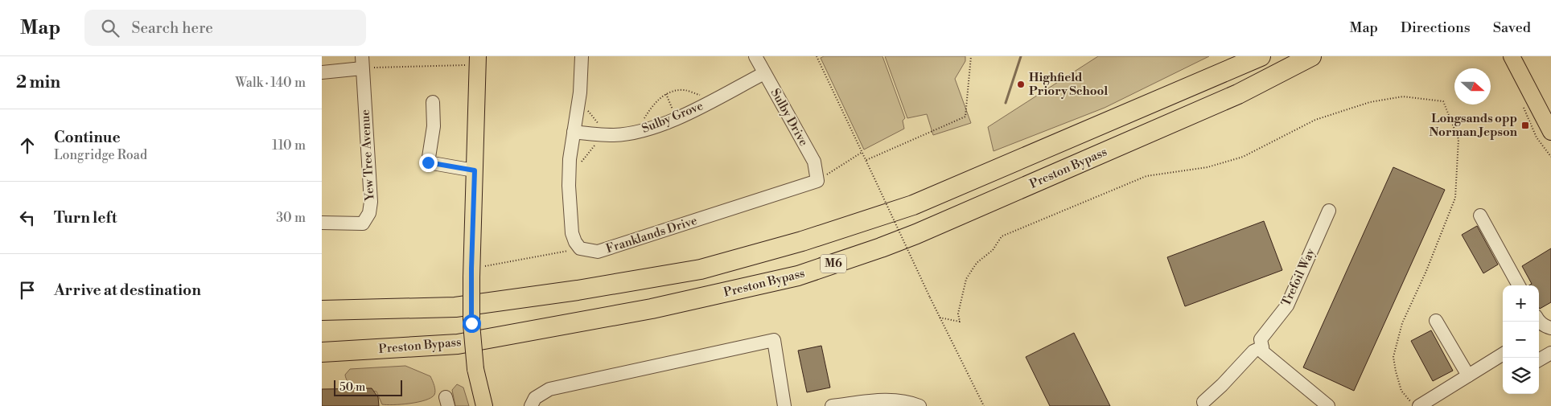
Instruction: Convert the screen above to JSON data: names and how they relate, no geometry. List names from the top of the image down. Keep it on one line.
{"streets":{"highway":["Preston Bypass","M6"],"street":["Sulby Grove","Sulby Drive","Yew Tree Avenue","Franklands Drive","Trefoil Way"]},"crossings":[["Sulby Grove","Sulby Drive"],["Sulby Drive","Franklands Drive"],["Preston Bypass","M6"]],"places":{"other":["Highfield Priory School"],"transit":["Longsands opp Norman Jepson"]},"scale_bar":"50 m","north":"right","page":{"header":"Map","search":"Search here","nav":["Map","Directions","Saved"],"heading":["2 min","Walk · 140 m"],"list":[["Continue","Longridge Road","110 m"],["Turn left","30 m"],"Arrive at destination"],"map_buttons":["+","−"],"scale":"50 m"}}
